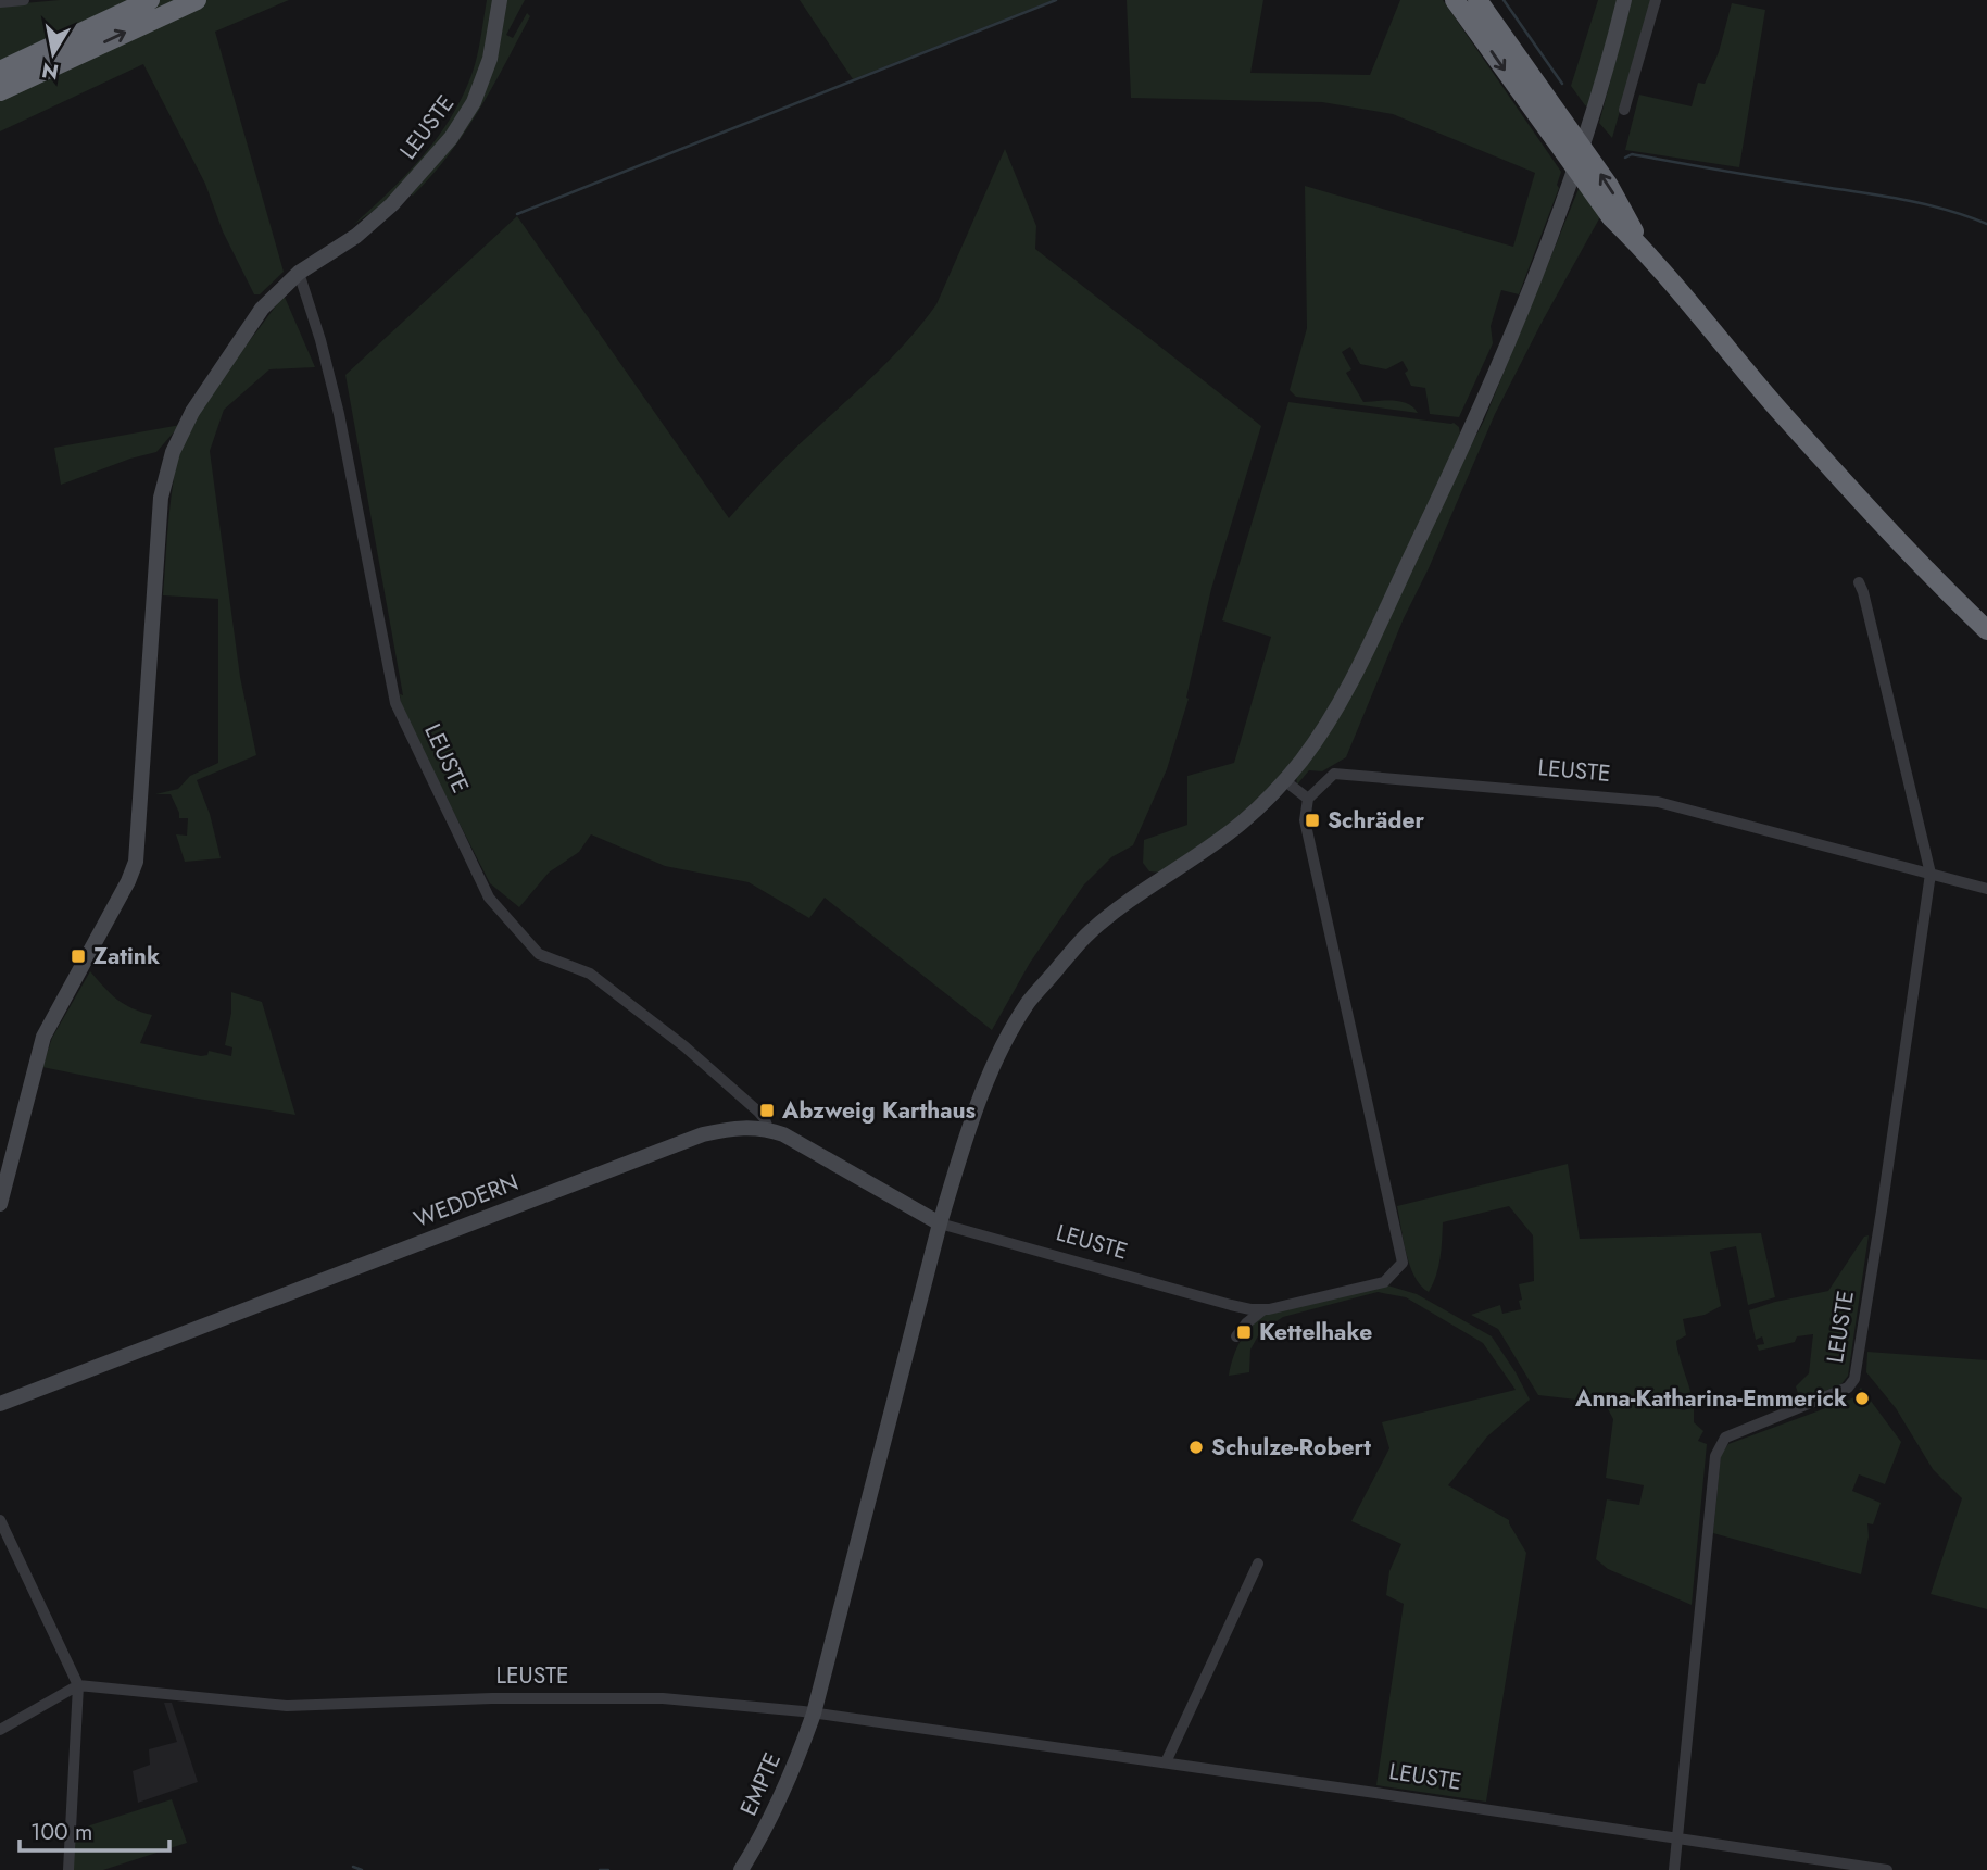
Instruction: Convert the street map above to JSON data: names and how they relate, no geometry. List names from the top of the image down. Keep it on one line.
{"streets":{"street":["LEUSTE","WEDDERN","EMPTE"]},"crossings":[["LEUSTE","WEDDERN"],["LEUSTE","EMPTE"],["WEDDERN","EMPTE"]],"places":{"transit":["Schräder","Zatink","Abzweig Karthaus","Kettelhake"],"other":["Anna-Katharina-Emmerick","Schulze-Robert"]},"scale_bar":"100 m","north":"bottom"}
